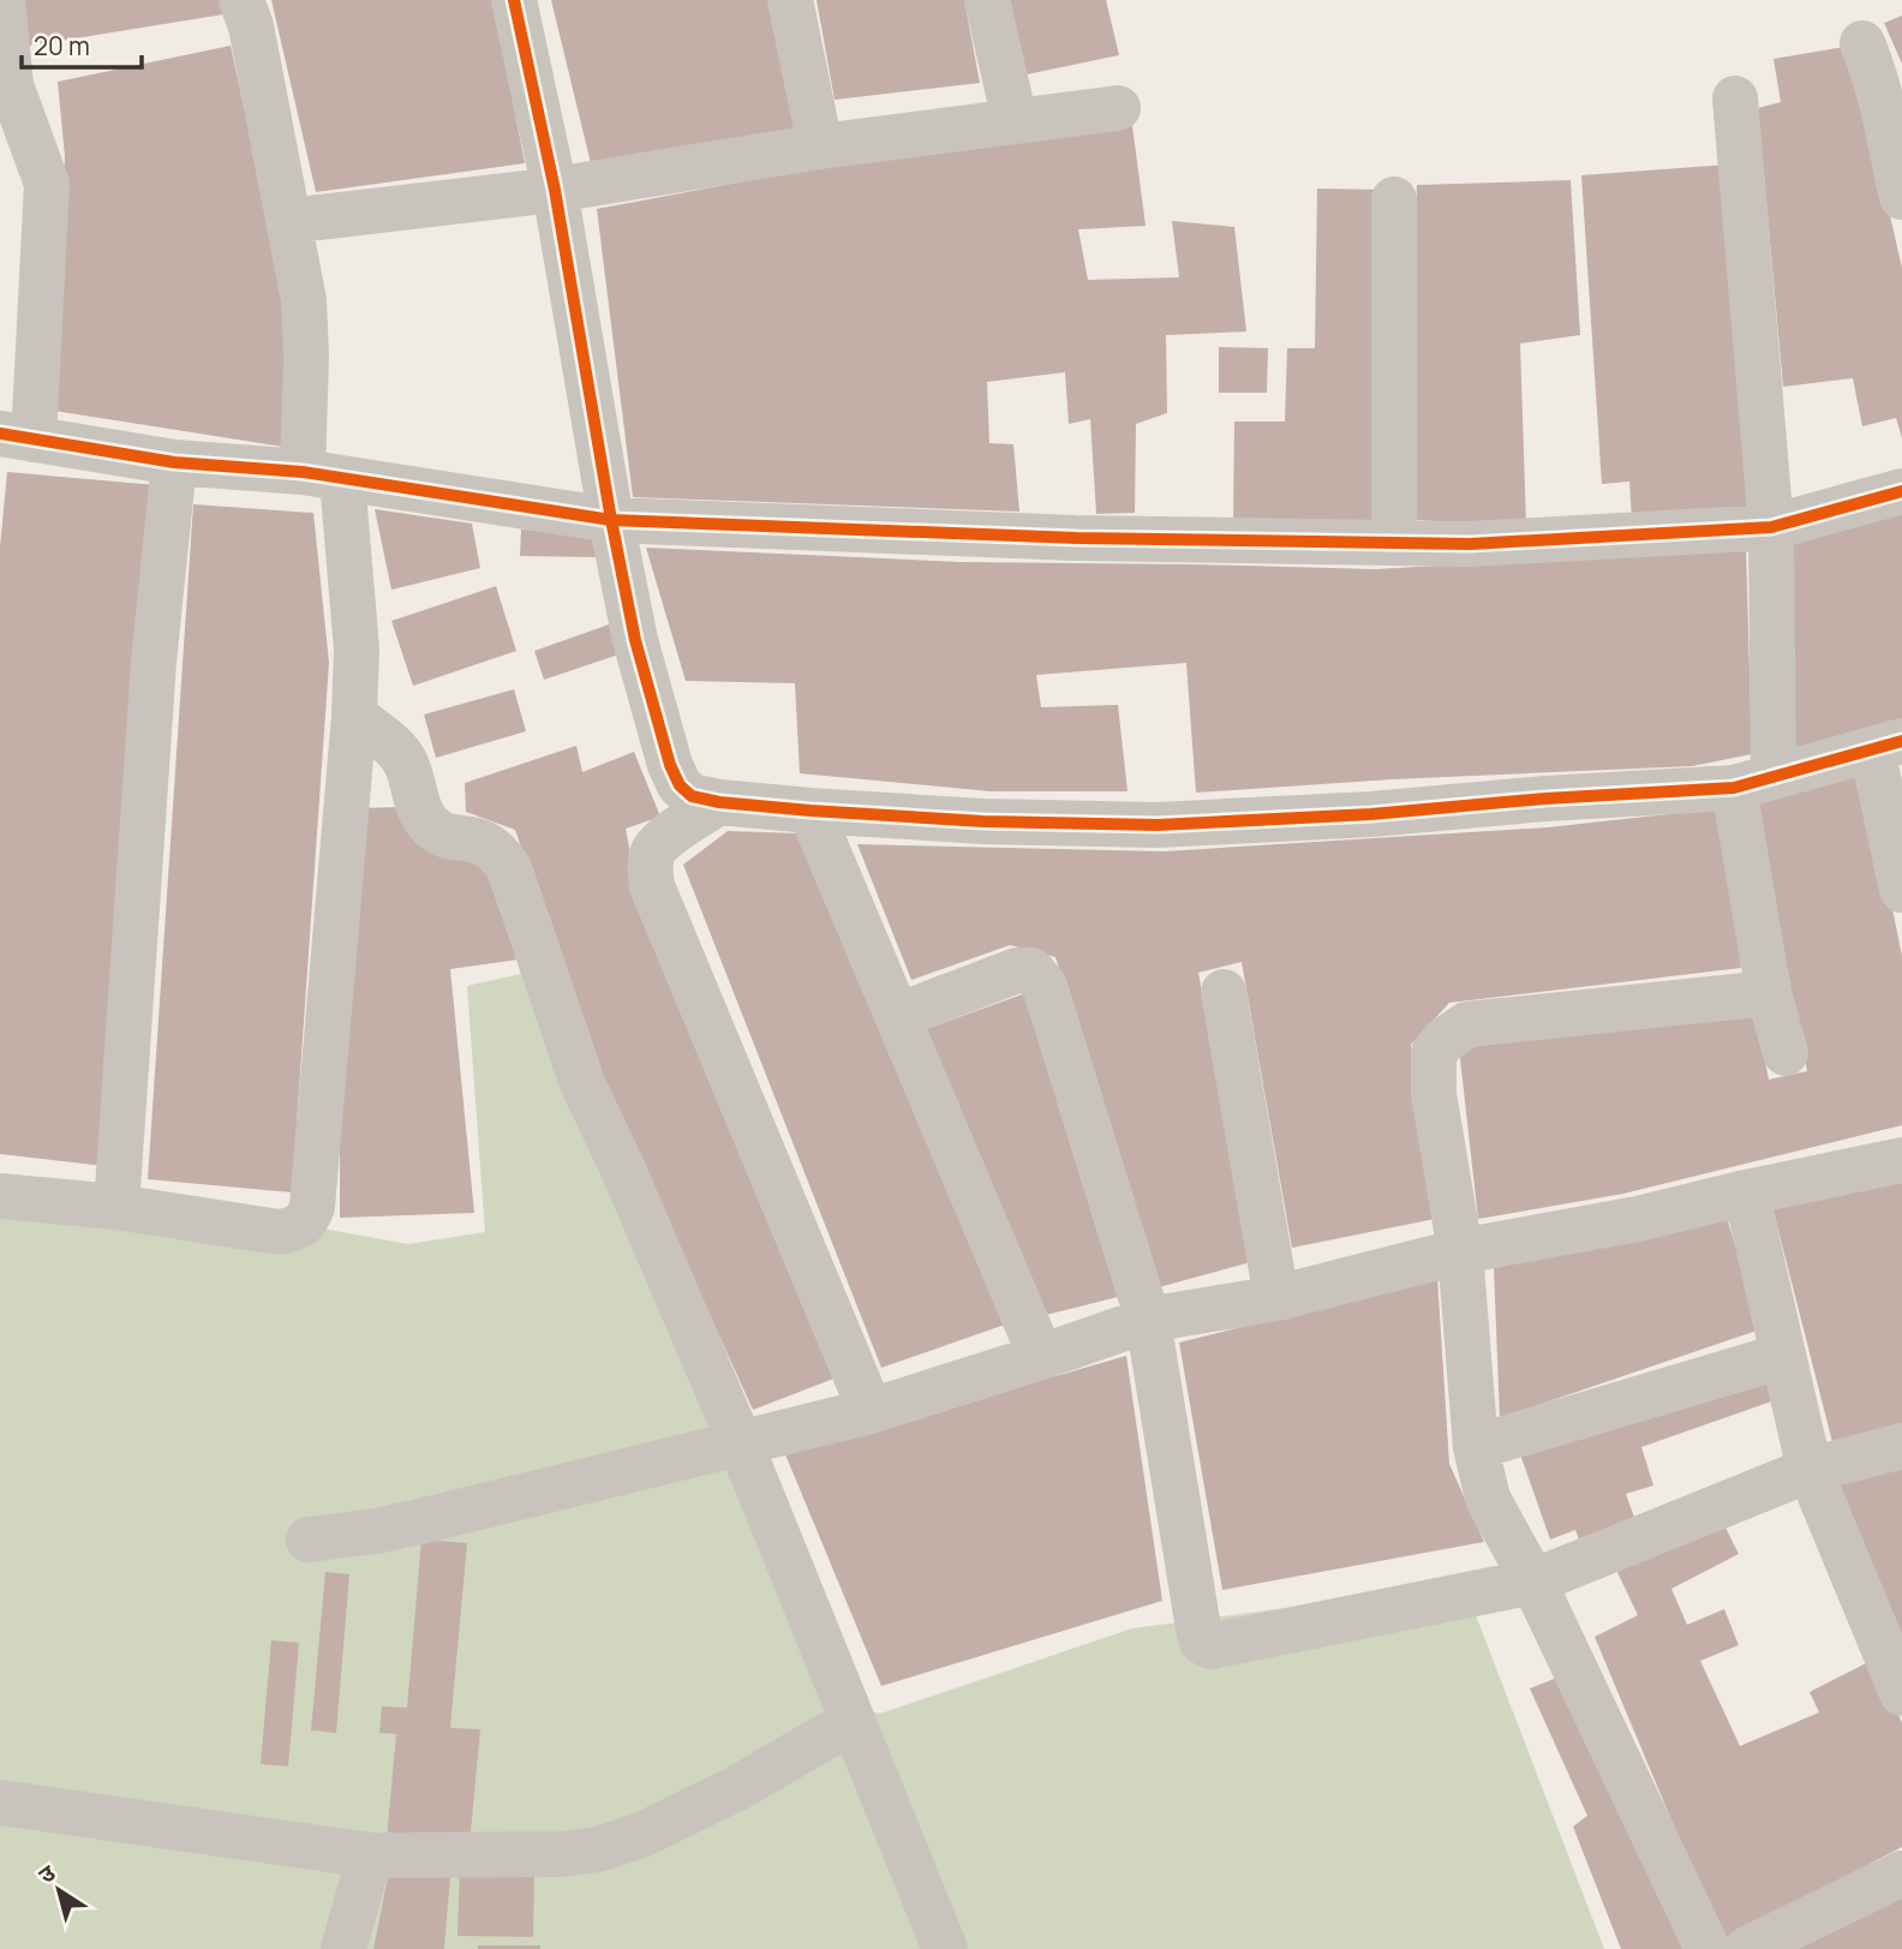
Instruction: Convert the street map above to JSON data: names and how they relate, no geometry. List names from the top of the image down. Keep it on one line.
{"scale_bar":"20 m","north":"top left"}
